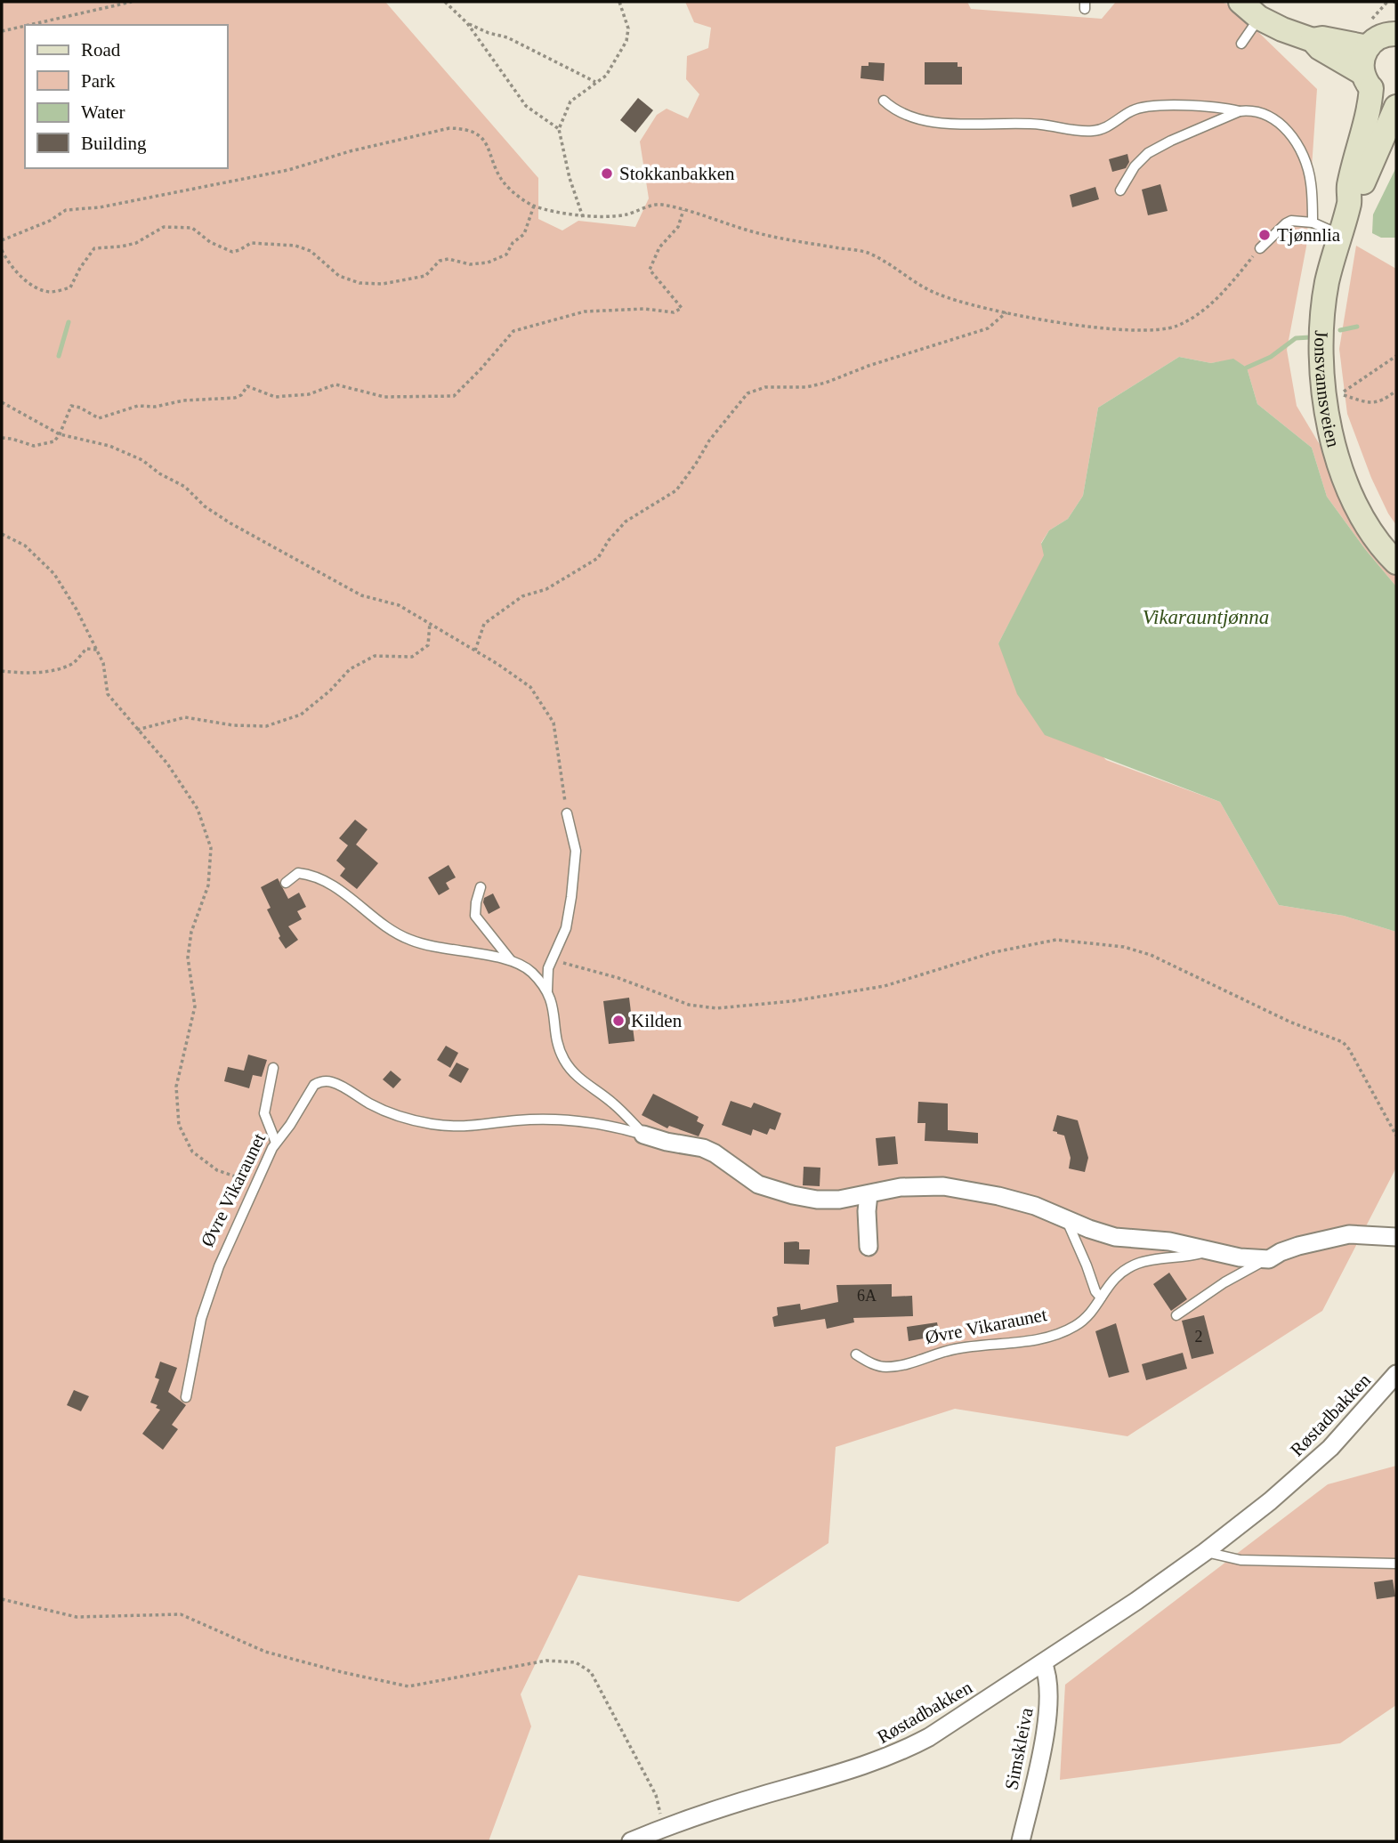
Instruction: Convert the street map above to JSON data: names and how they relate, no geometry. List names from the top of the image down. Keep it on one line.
{"streets":{"main road":["Jonsvannsveien"],"street":["Øvre Vikaraunet","Røstadbakken","Simskleiva"]},"crossings":[["Røstadbakken","Simskleiva"]],"water":["Vikarauntjønna"],"places":["Stokkanbakken","Tjønnlia","Kilden"],"house_numbers":["6A","2"],"legend":["Road","Park","Water","Building"]}
